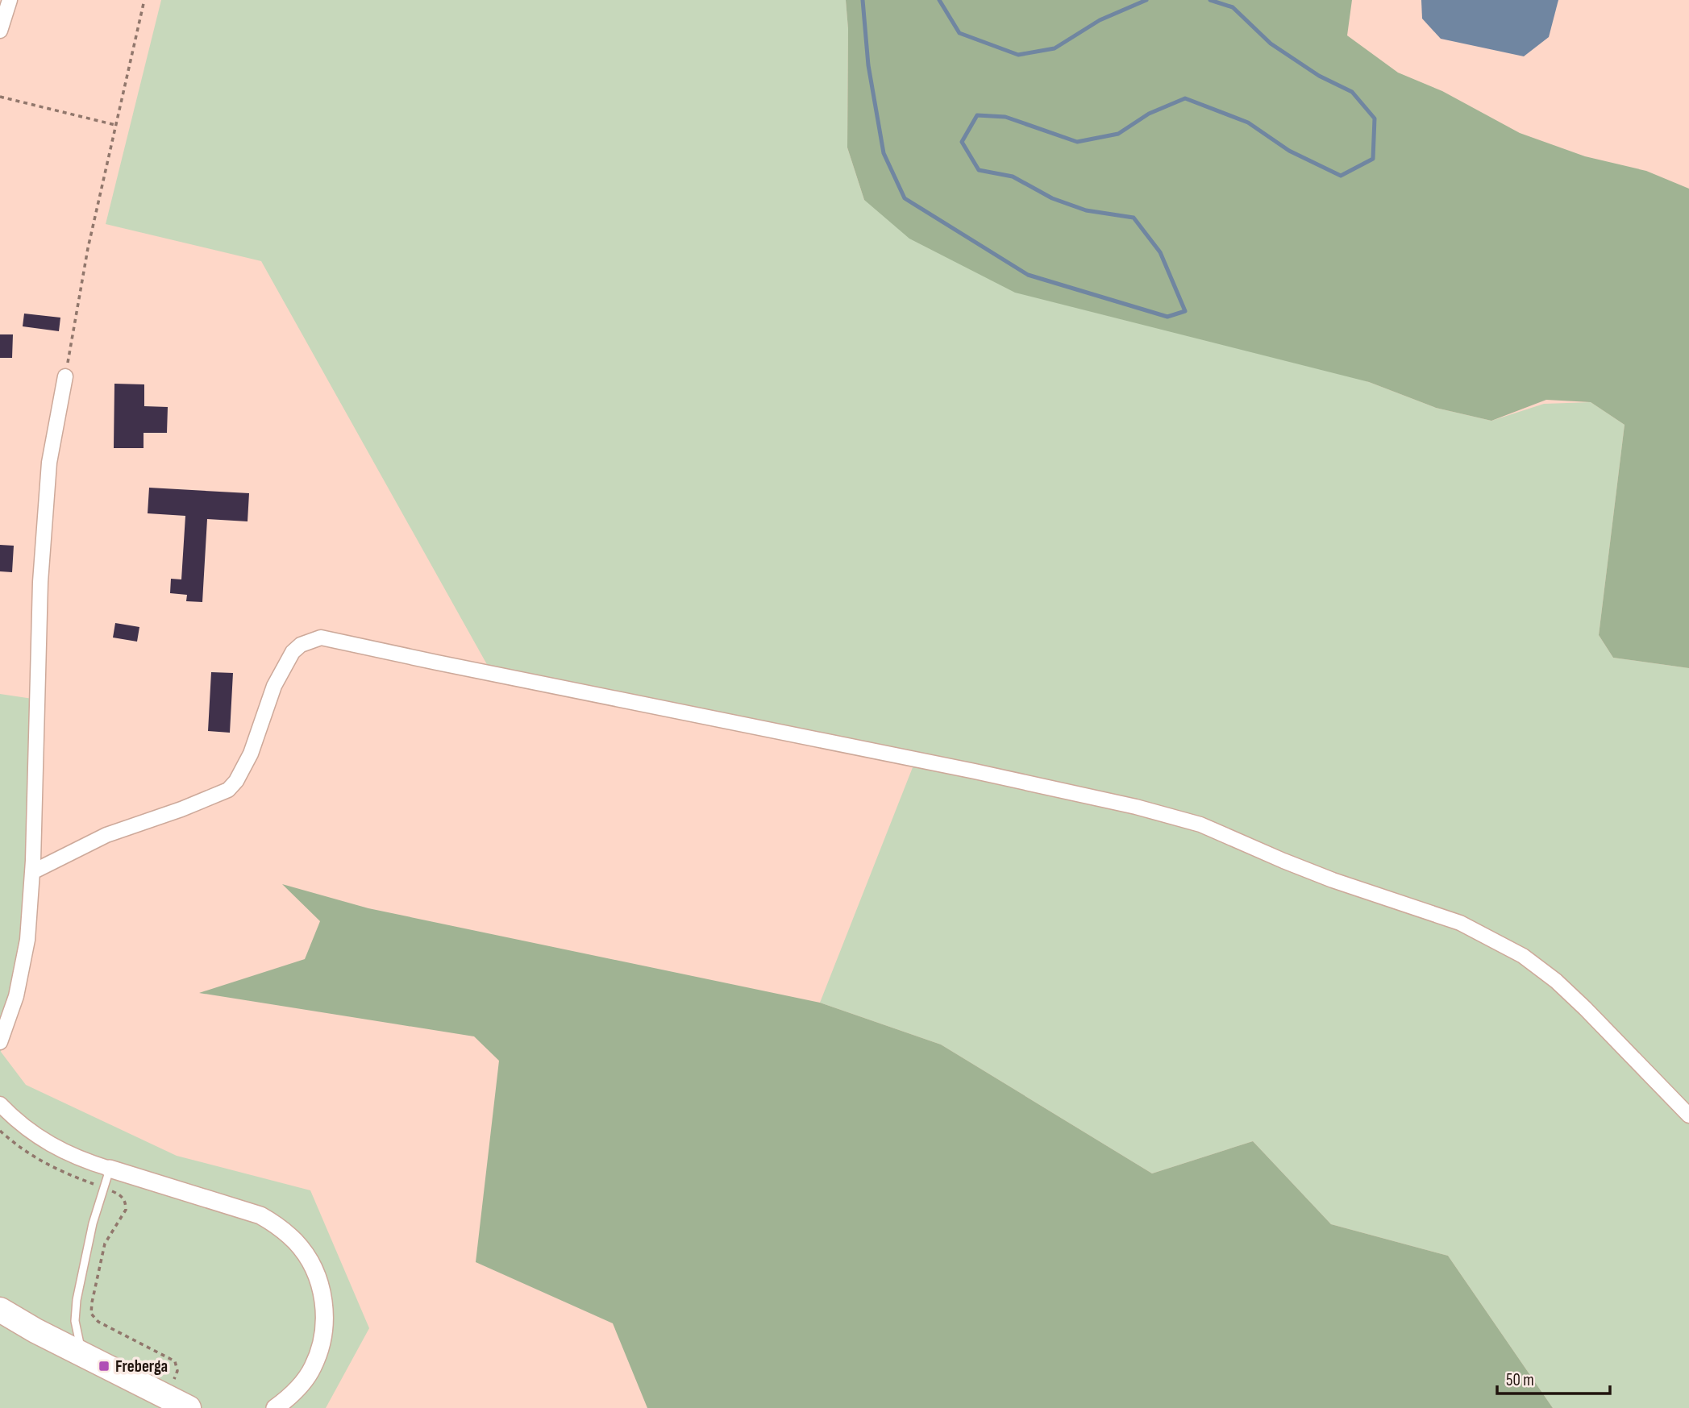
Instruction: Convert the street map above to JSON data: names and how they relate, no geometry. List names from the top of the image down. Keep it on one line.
{"places":{"transit":["Freberga"]},"scale_bar":"50 m"}
